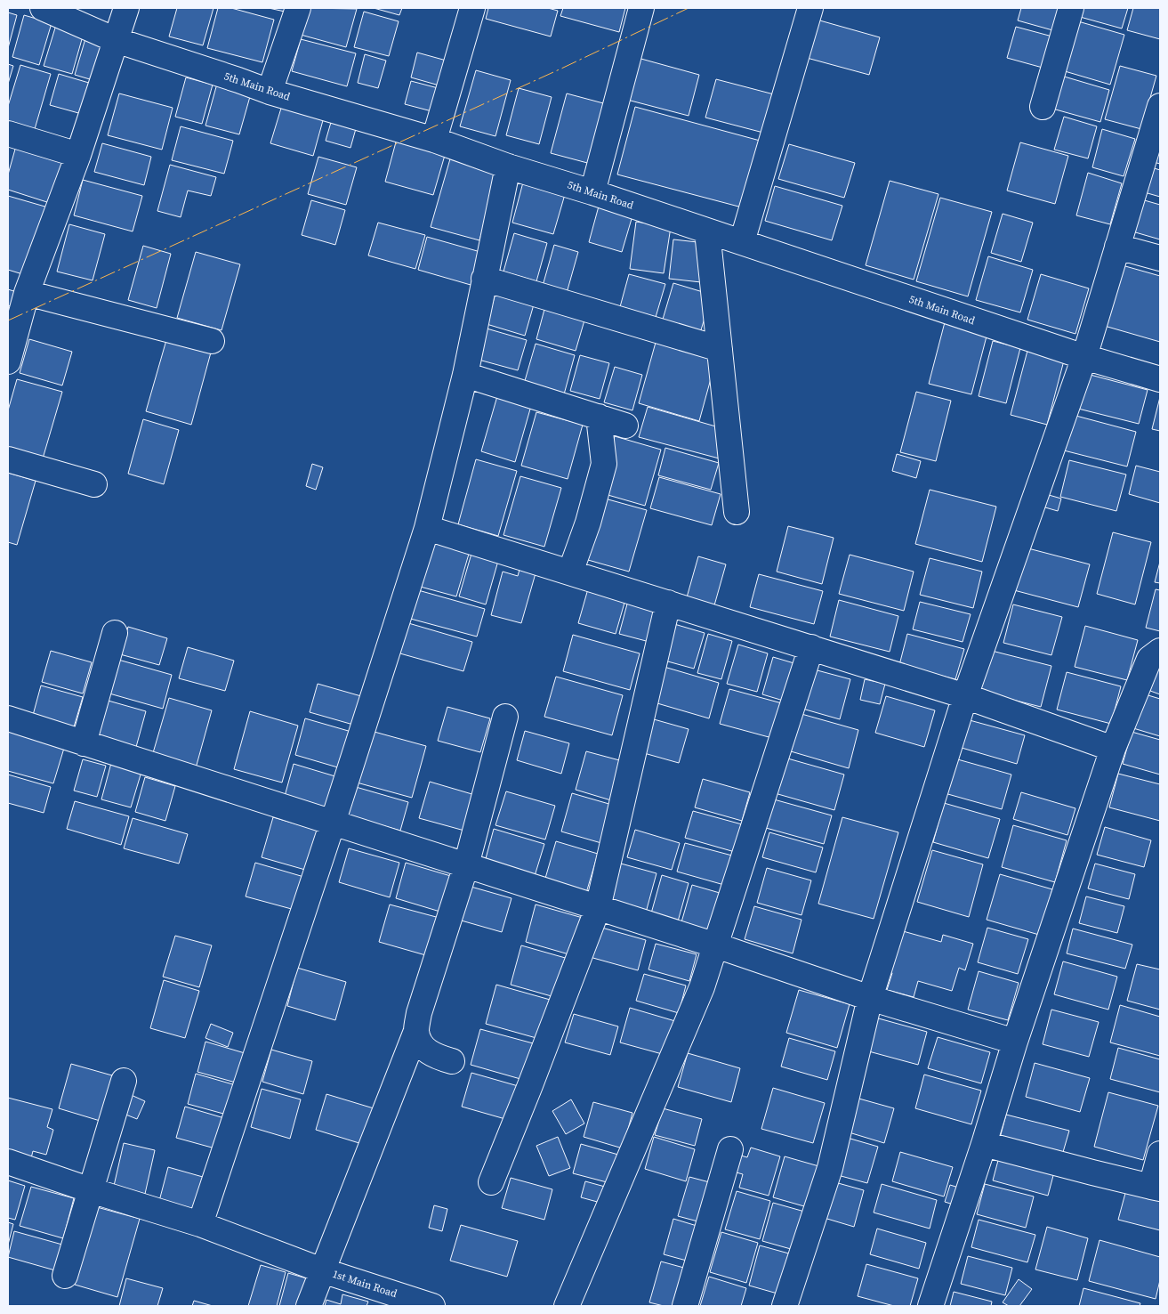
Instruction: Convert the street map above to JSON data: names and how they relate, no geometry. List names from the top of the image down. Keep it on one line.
{"streets":{"street":["5th Main Road","1st Main Road"]}}
